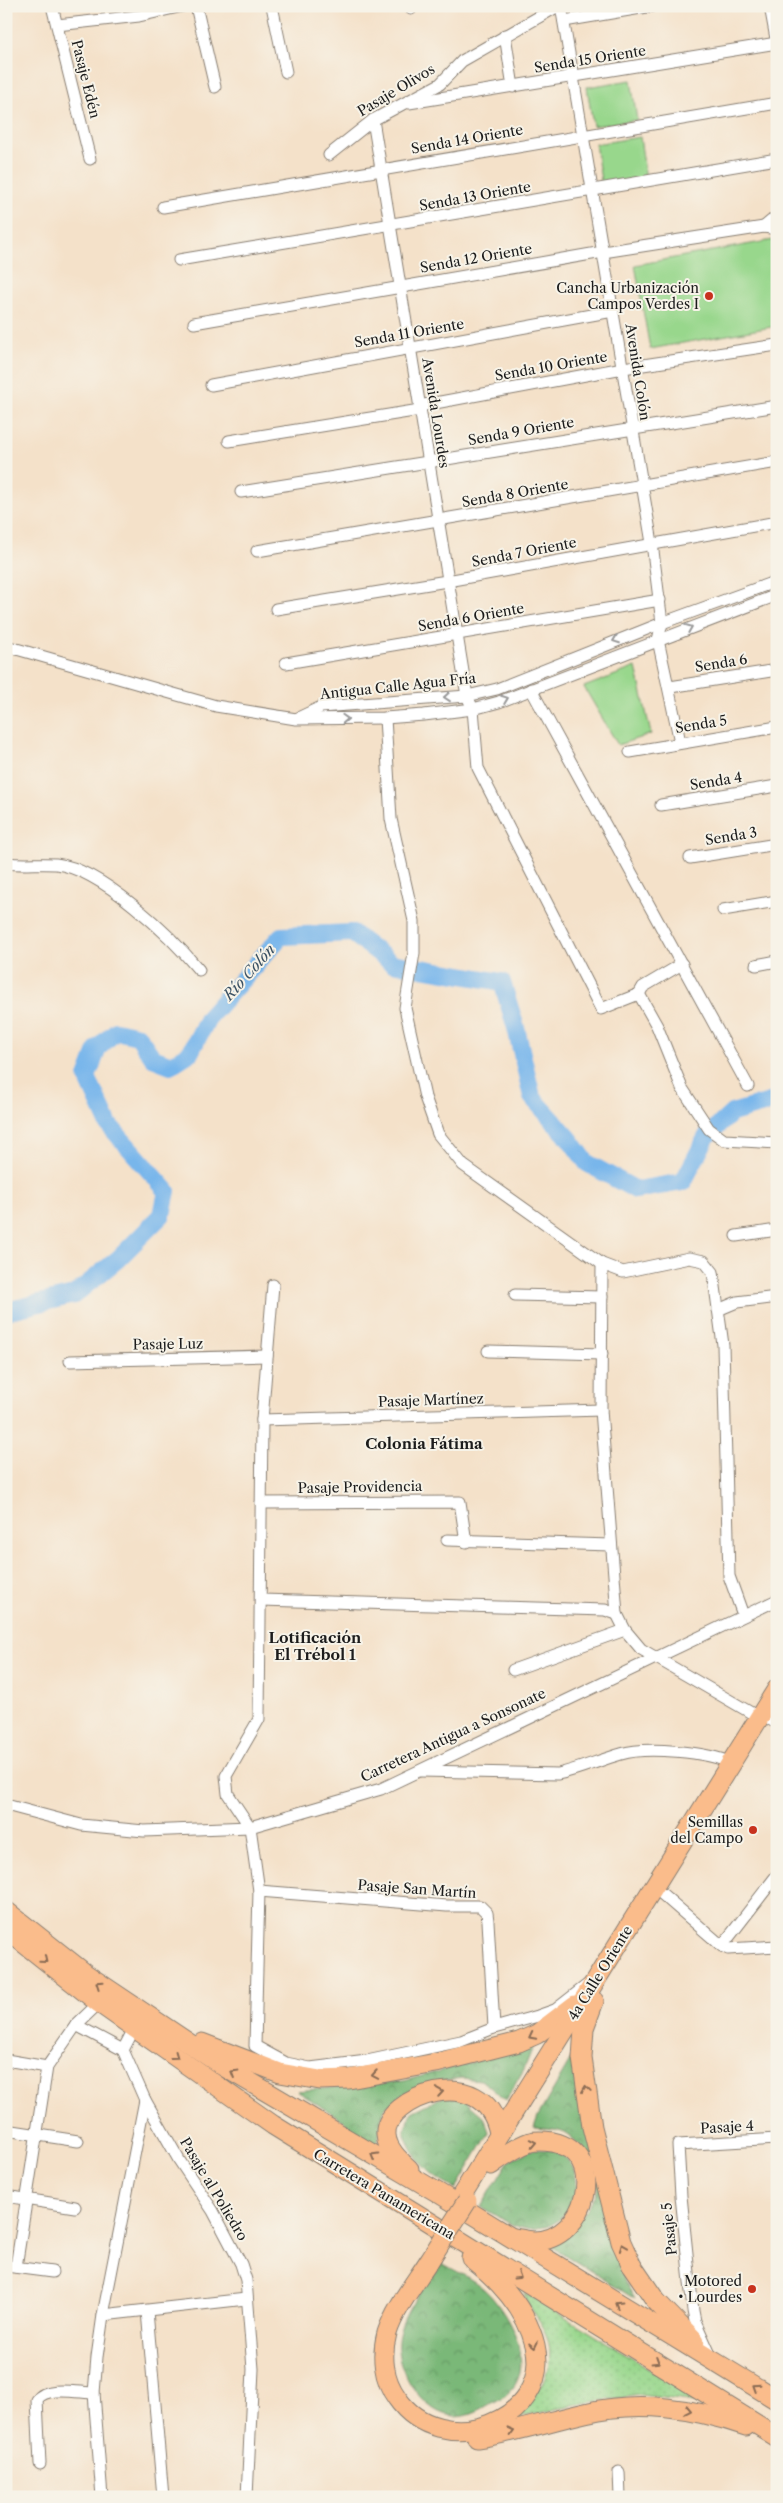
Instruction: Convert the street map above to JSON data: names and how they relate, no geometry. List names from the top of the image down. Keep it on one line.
{"streets":{"highway":["4a Calle Oriente","Carretera Panamericana"],"street":["Senda 15 Oriente","Pasaje Edén","Pasaje Olivos","Senda 14 Oriente","Senda 13 Oriente","Senda 12 Oriente","Senda 11 Oriente","Senda 10 Oriente","Avenida Colón","Avenida Lourdes","Senda 9 Oriente","Senda 8 Oriente","Senda 7 Oriente","Senda 6 Oriente","Senda 6","Antigua Calle Agua Fría","Senda 5","Senda 4","Senda 3","Pasaje Luz","Pasaje Martínez","Pasaje Providencia","Carretera Antigua a Sonsonate","Pasaje San Martín","Pasaje 4","Pasaje al Poliedro","Pasaje 5"]},"crossings":[["Senda 15 Oriente","Pasaje Olivos"],["Senda 15 Oriente","Avenida Colón"],["Pasaje Olivos","Avenida Colón"],["Pasaje Olivos","Avenida Lourdes"],["Senda 14 Oriente","Avenida Colón"],["Senda 14 Oriente","Avenida Lourdes"],["Senda 13 Oriente","Avenida Colón"],["Senda 13 Oriente","Avenida Lourdes"],["Senda 12 Oriente","Avenida Colón"],["Senda 12 Oriente","Avenida Lourdes"],["Senda 11 Oriente","Avenida Colón"],["Senda 11 Oriente","Avenida Lourdes"],["Senda 10 Oriente","Avenida Colón"],["Senda 10 Oriente","Avenida Lourdes"],["Avenida Colón","Senda 9 Oriente"],["Avenida Colón","Senda 8 Oriente"],["Avenida Colón","Senda 7 Oriente"],["Avenida Colón","Senda 6 Oriente"],["Avenida Colón","Senda 6"],["Avenida Colón","Antigua Calle Agua Fría"],["Avenida Colón","Senda 5"],["Avenida Lourdes","Senda 9 Oriente"],["Avenida Lourdes","Senda 8 Oriente"],["Avenida Lourdes","Senda 7 Oriente"],["Avenida Lourdes","Senda 6 Oriente"],["Avenida Lourdes","Antigua Calle Agua Fría"],["4a Calle Oriente","Carretera Panamericana"],["Pasaje 4","Pasaje 5"]],"districts":["Colonia Fátima","Lotificación El Trébol 1"],"water":["Río Colón"],"places":["Cancha Urbanización Campos Verdes I","Semillas del Campo","Motored • Lourdes"]}
